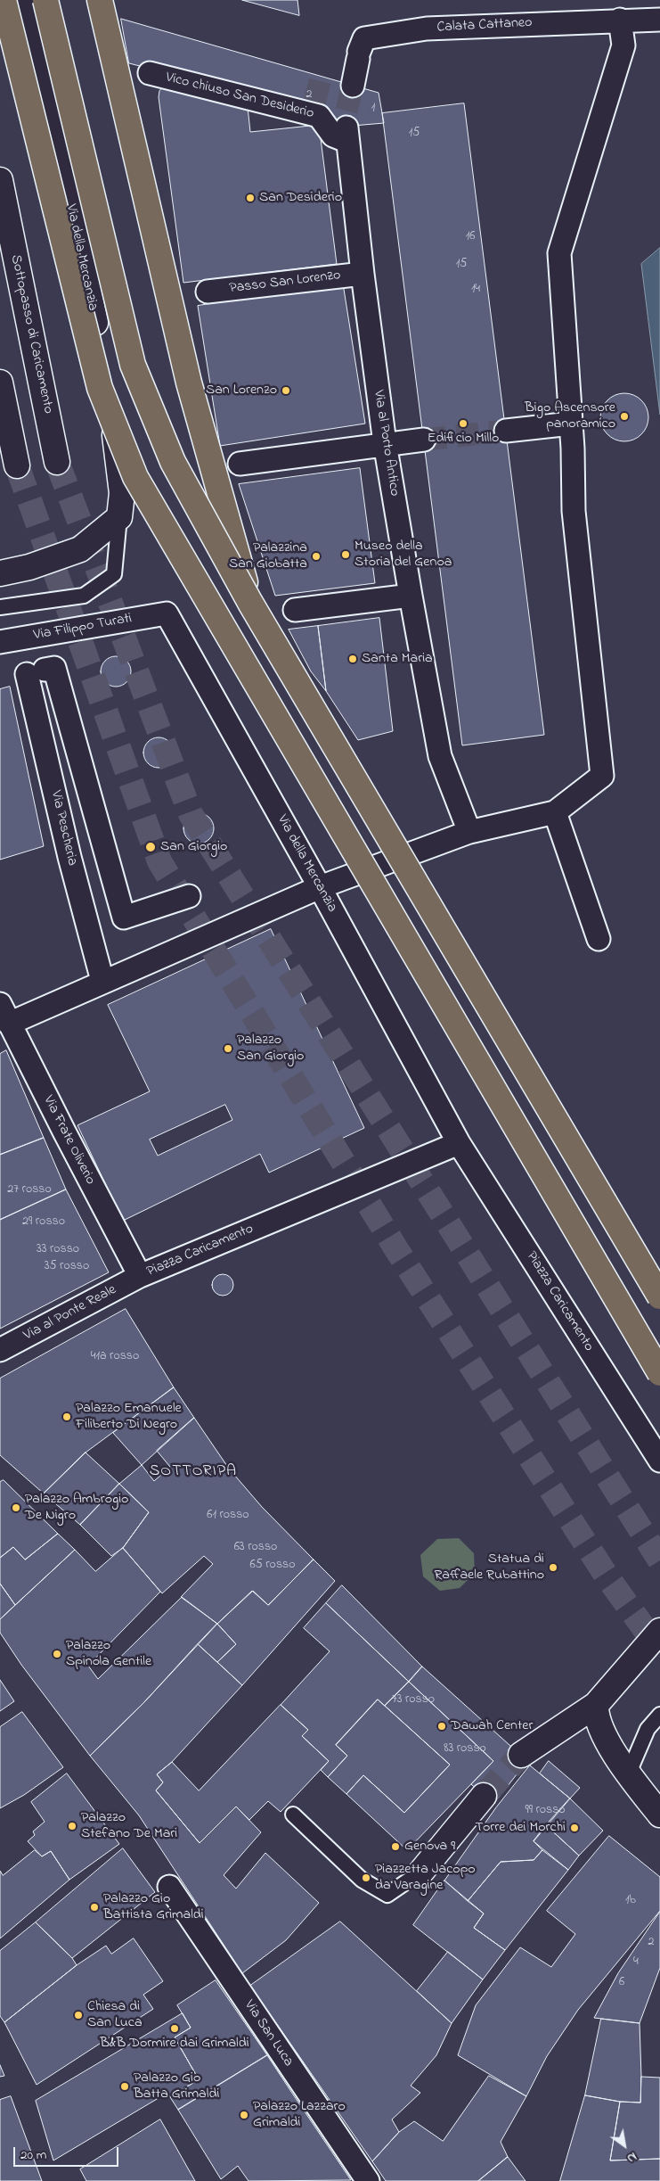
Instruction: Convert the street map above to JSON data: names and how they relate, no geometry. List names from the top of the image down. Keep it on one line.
{"streets":{"street":["Calata Cattaneo","Vico chiuso San Desiderio","Via della Mercanzia","Passo San Lorenzo","Sottopasso di Caricamento","Via al Porto Antico","Via Filippo Turati","Via Pescheria","Via Frate Oliverio","Piazza Caricamento","Via al Ponte Reale","Via San Luca"]},"crossings":[["Vico chiuso San Desiderio","Via al Porto Antico"],["Via della Mercanzia","Via Filippo Turati"],["Via della Mercanzia","Piazza Caricamento"],["Passo San Lorenzo","Via al Porto Antico"],["Via Frate Oliverio","Piazza Caricamento"],["Via Frate Oliverio","Via al Ponte Reale"],["Piazza Caricamento","Via al Ponte Reale"]],"districts":["SOTTORIPA"],"places":["San Desiderio","San Lorenzo","Bigo Ascensore panoramico","Edificio Millo","Museo della Storia del Genoa","Palazzina San Giobatta","Santa Maria","San Giorgio","Palazzo San Giorgio","Palazzo Emanuele Filiberto Di Negro","Palazzo Ambrogio De Nigro","Statua di Raffaele Rubattino","Palazzo Spinola Gentile","Dawah Center","Palazzo Stefano De Mari","Torre dei Morchi","Genova 9","Piazzetta Jacopo da Varagine","Palazzo Gio Battista Grimaldi","Chiesa di San Luca","B&B Dormire dai Grimaldi","Palazzo Gio Batta Grimaldi","Palazzo Lazzaro Grimaldi"],"house_numbers":["2","1","15","16","15","14","27 rosso","29 rosso","33 rosso","35 rosso","41a rosso","61 rosso","63 rosso","65 rosso","73 rosso","83 rosso","99 rosso","1b","2","4","6"],"scale_bar":"20 m","north":"bottom right"}
